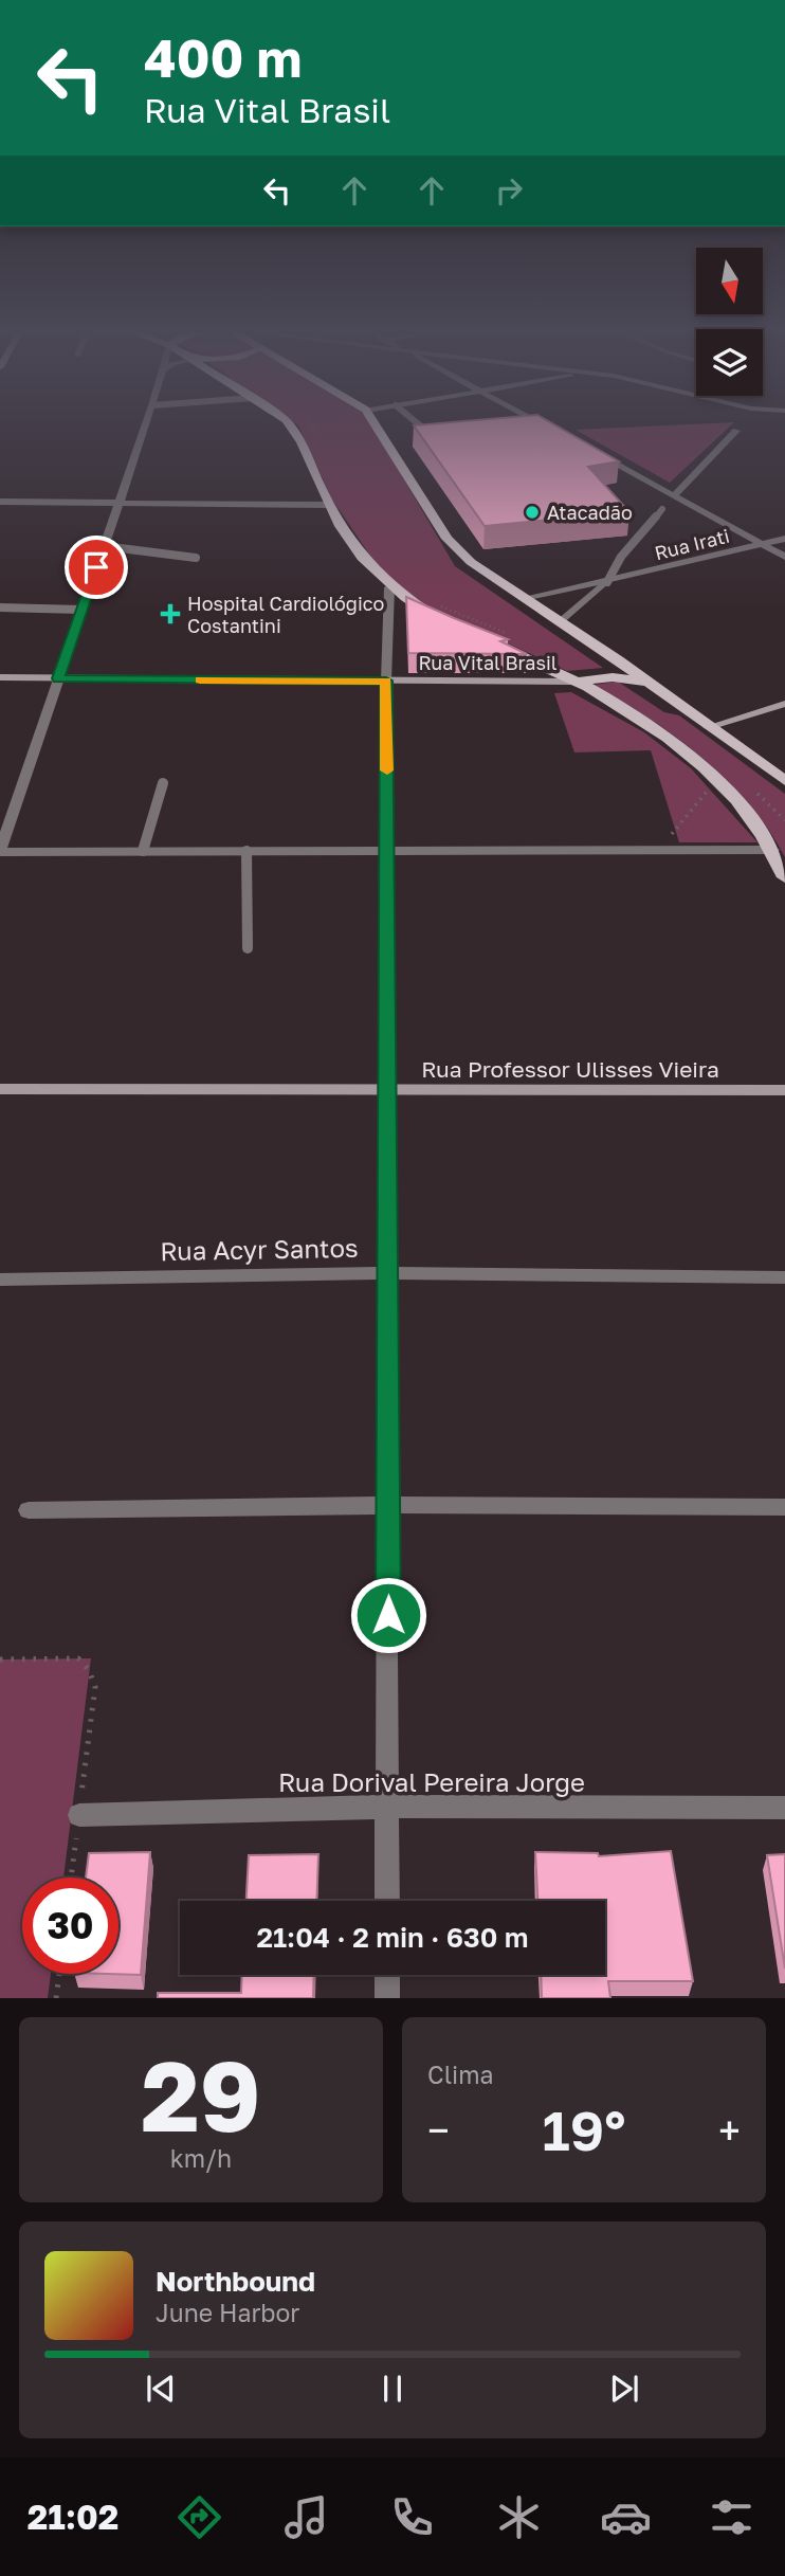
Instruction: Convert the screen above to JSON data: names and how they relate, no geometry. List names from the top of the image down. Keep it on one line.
{"streets":{"street":["Rua Irati","Rua Vital Brasil","Rua Professor Ulisses Vieira","Rua Acyr Santos","Rua Dorival Pereira Jorge"]},"places":{"other":["Atacadão"],"health":["Hospital Cardiológico Costantini"]},"north":"bottom","page":{"turn":["400 m","Rua Vital Brasil"],"limit":"30","trip":"21:04 · 2 min · 630 m","tile":[["29","km/h"],"Clima"],"heat":["−","19°","+"],"song":["Northbound","June Harbor"],"tabs":"21:02"}}
